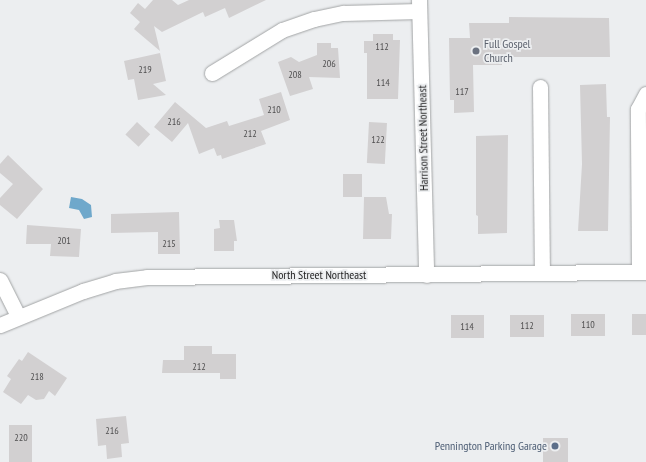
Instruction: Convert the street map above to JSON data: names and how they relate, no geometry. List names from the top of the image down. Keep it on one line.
{"streets":{"street":["Harrison Street Northeast","North Street Northeast"]},"crossings":[["Harrison Street Northeast","North Street Northeast"]],"places":["Full Gospel Church","Pennington Parking Garage"],"house_numbers":["112","206","219","208","114","117","210","216","212","122","201","215","110","112","114","212","218","216","220"]}
